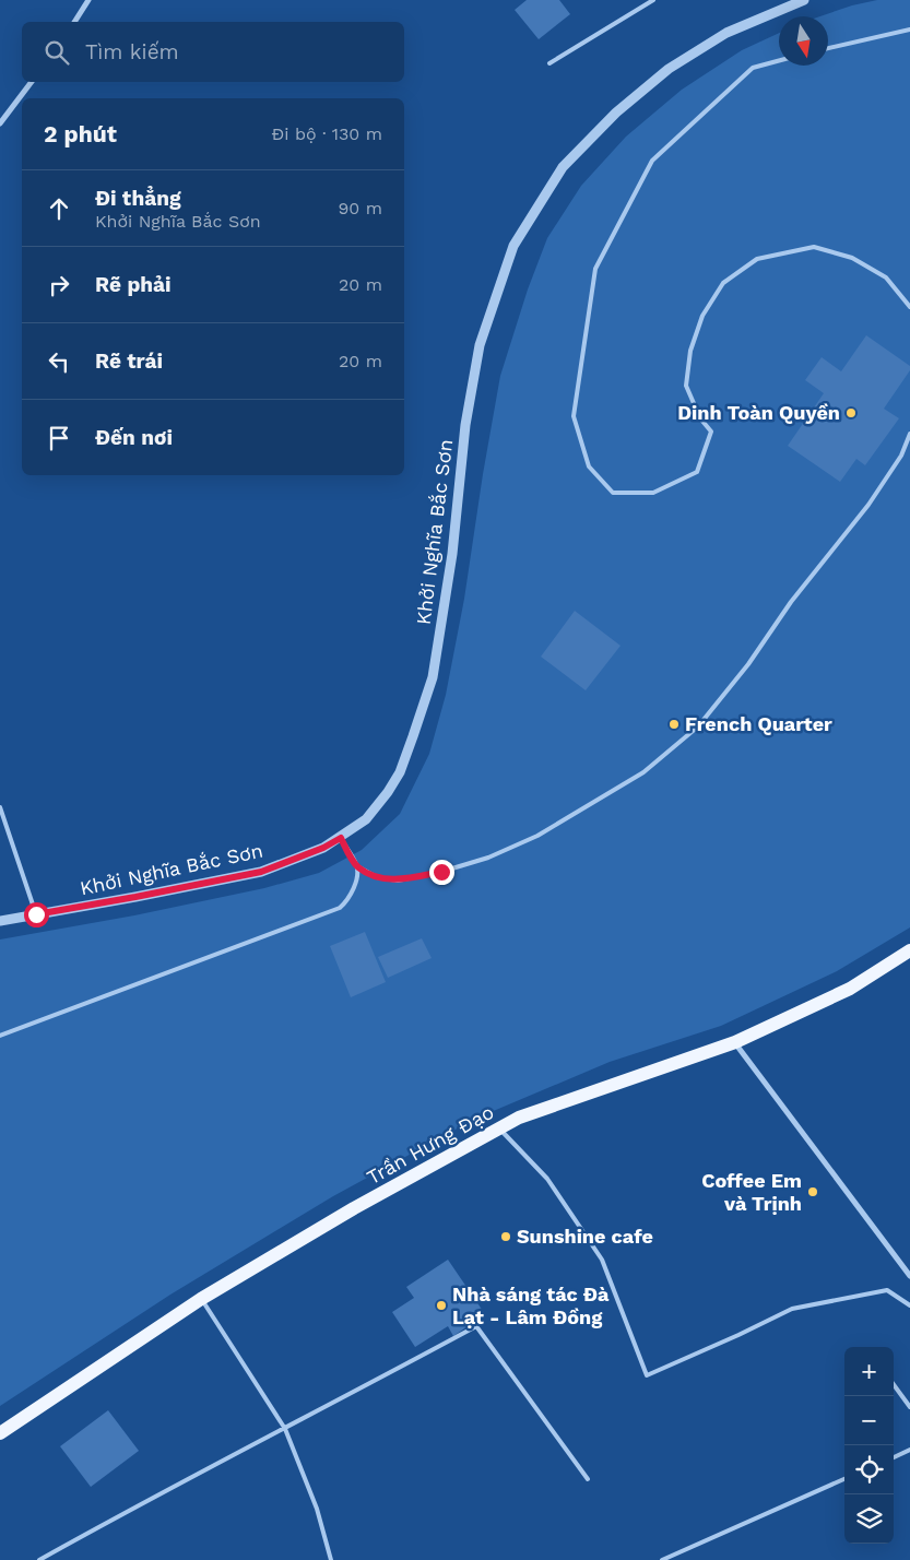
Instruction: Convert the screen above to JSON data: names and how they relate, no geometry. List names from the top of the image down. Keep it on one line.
{"streets":{"main road":["Trần Hưng Đạo"],"street":["Khởi Nghĩa Bắc Sơn"]},"places":["Dinh Toàn Quyền","French Quarter","Coffee Em và Trịnh","Sunshine cafe","Nhà sáng tác Đà Lạt - Lâm Đồng"],"north":"bottom","page":{"search":"Tìm kiếm","heading":["2 phút","Đi bộ · 130 m"],"list":[["Đi thẳng","Khởi Nghĩa Bắc Sơn","90 m"],["Rẽ phải","20 m"],["Rẽ trái","20 m"],"Đến nơi"],"map_buttons":["+","−"]}}
